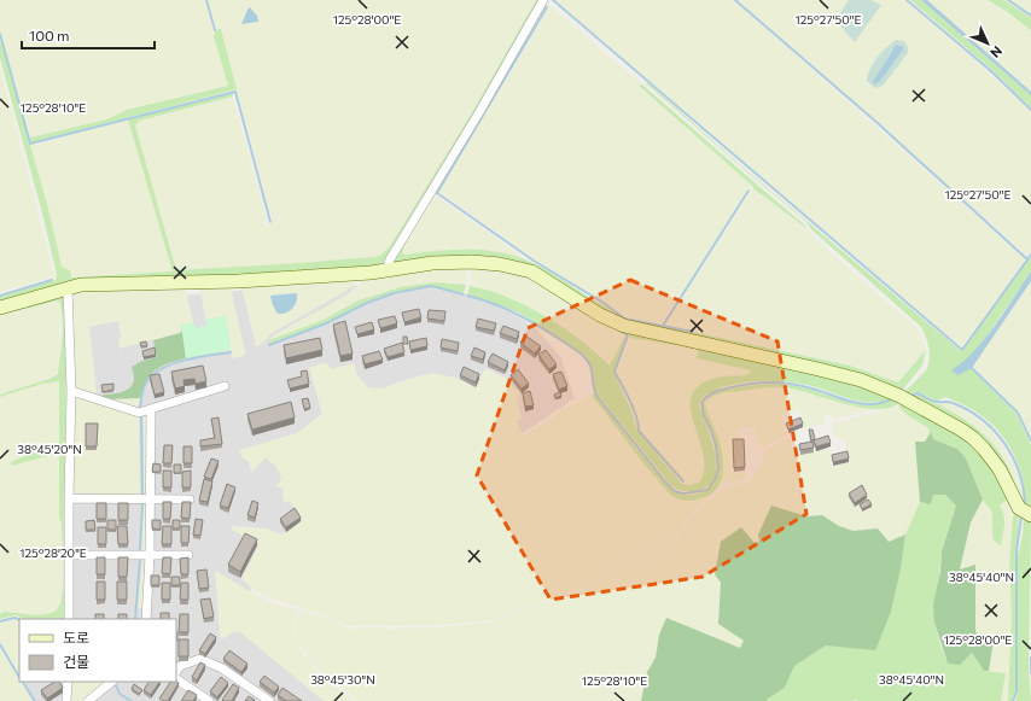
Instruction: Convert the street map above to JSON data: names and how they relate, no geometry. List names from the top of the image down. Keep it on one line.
{"legend":["도로","건물"],"scale_bar":"100 m","north":"bottom right","coordinates":["125°28'00\"E","125°27'50\"E","125°28'10\"E","38°45'20\"N","125°28'20\"E","38°45'40\"N","38°45'30\"N"]}
